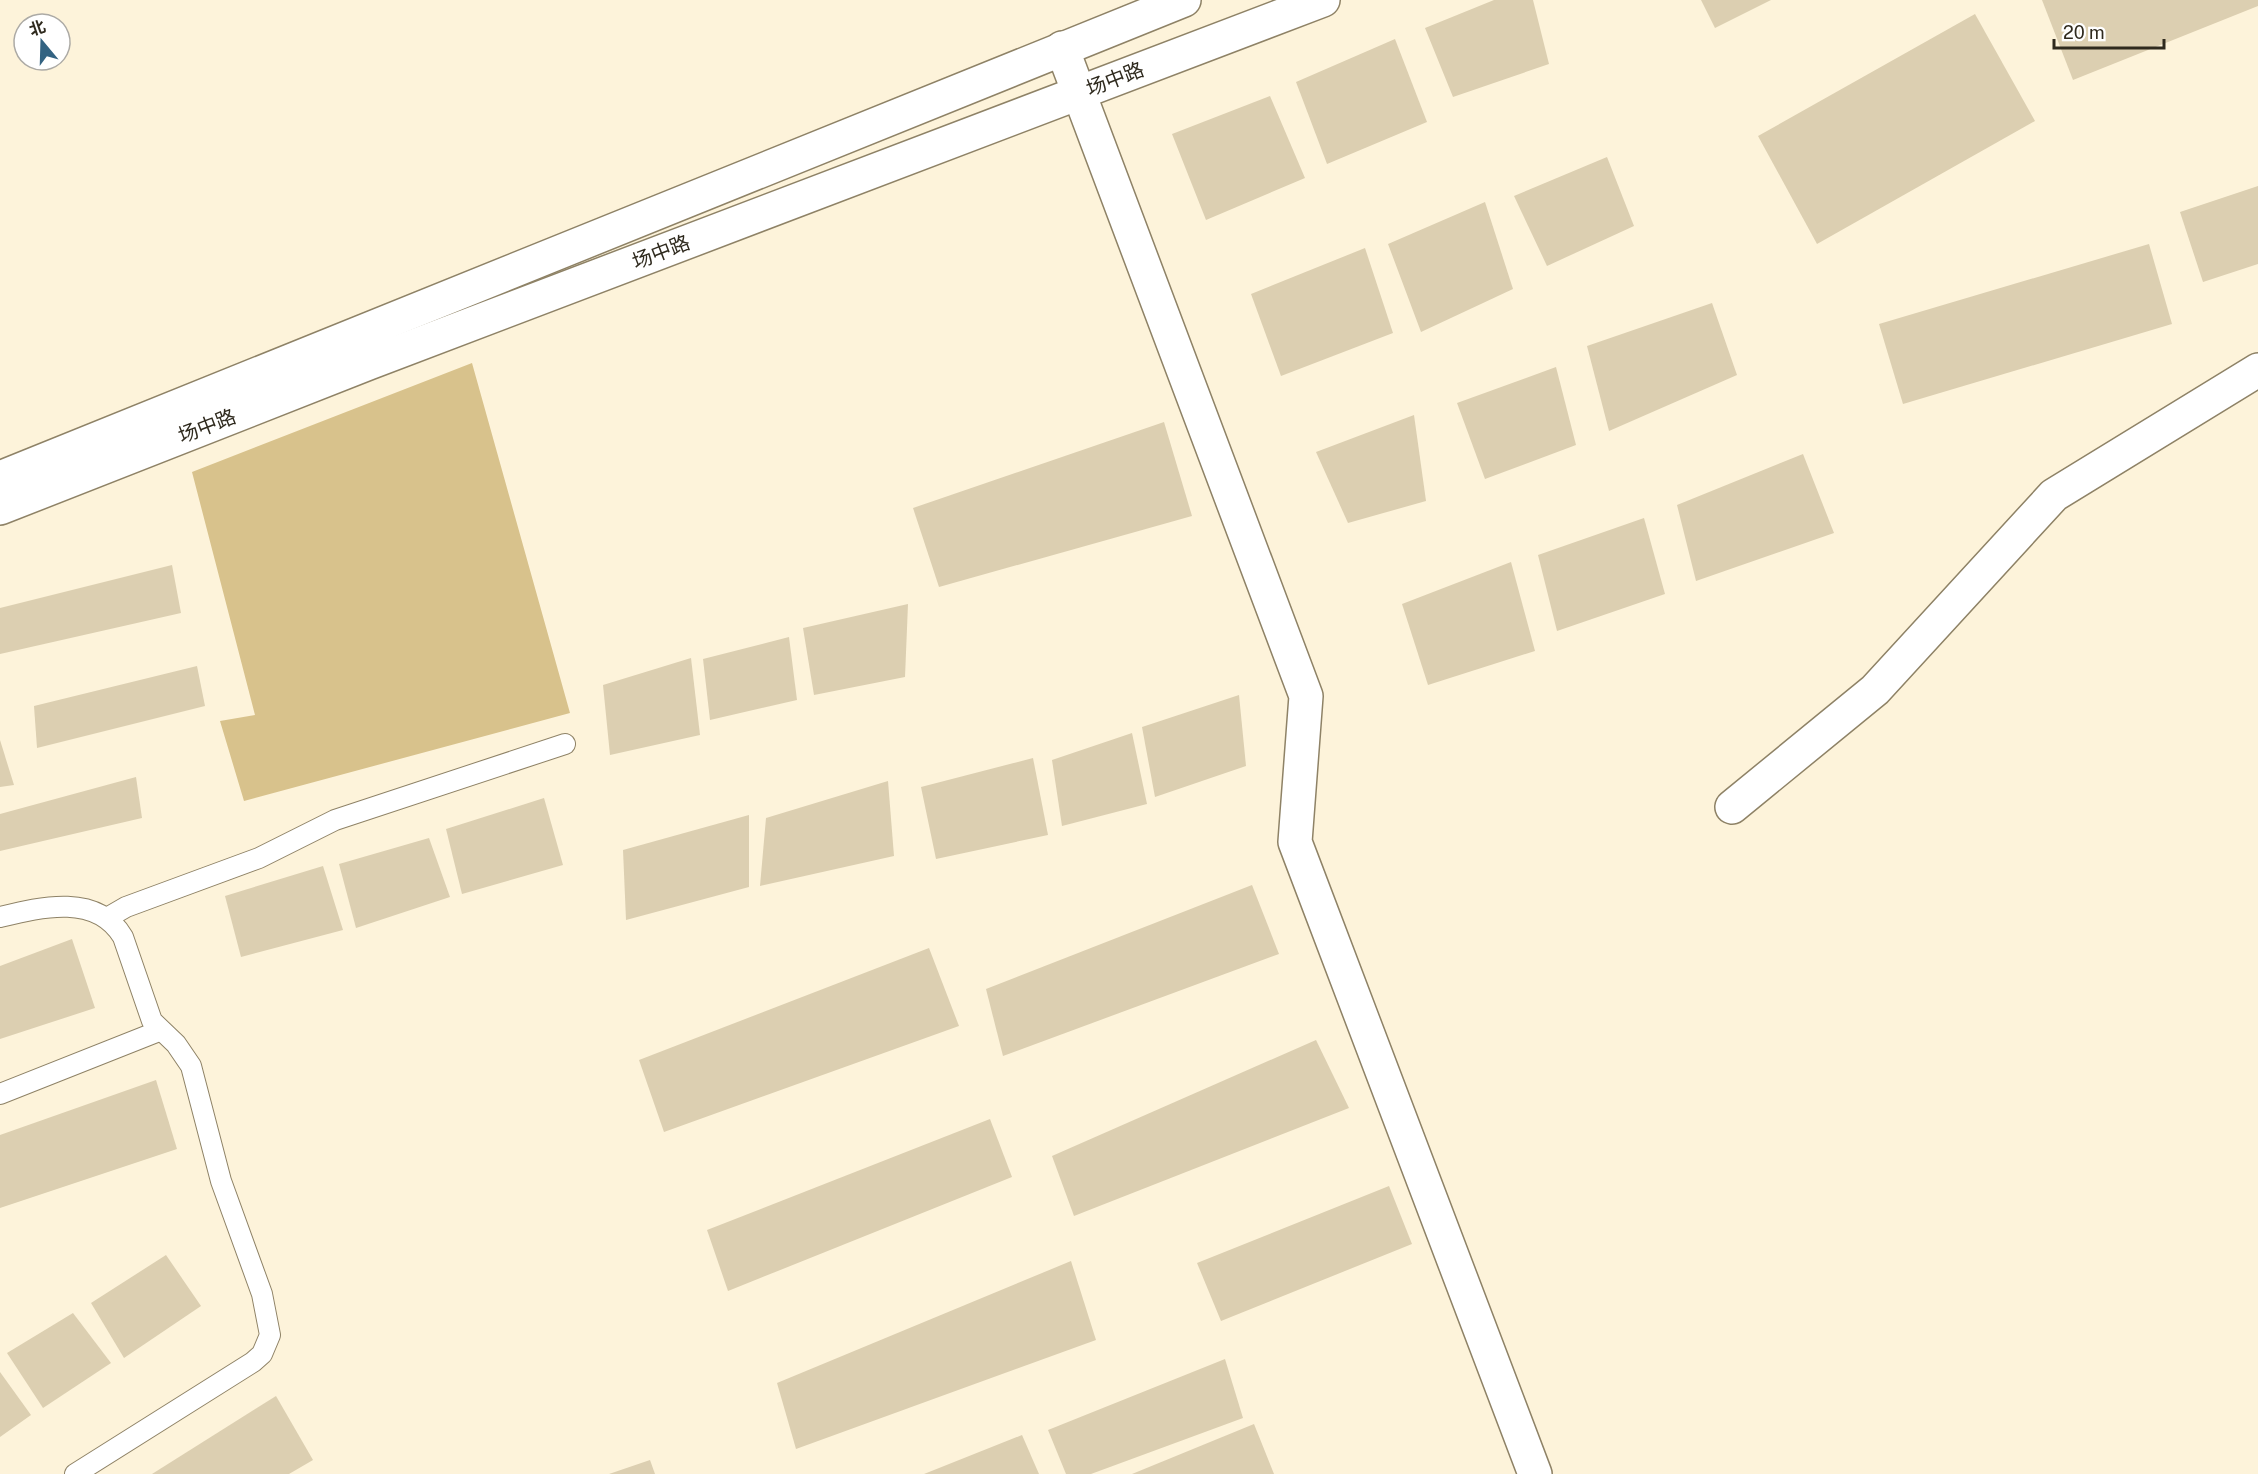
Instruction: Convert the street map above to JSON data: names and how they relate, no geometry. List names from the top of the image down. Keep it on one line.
{"streets":{"main road":["场中路"]},"scale_bar":"20 m","north":"top"}
